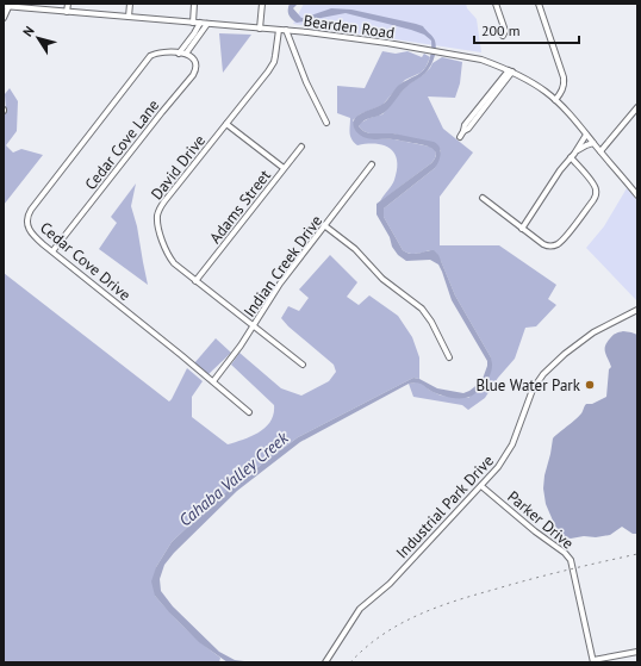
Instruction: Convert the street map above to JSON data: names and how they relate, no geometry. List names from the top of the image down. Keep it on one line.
{"streets":{"street":["Bearden Road","Cedar Cove Lane","David Drive","Adams Street","Cedar Cove Drive","Indian Creek Drive","Industrial Park Drive","Parker Drive"]},"crossings":[["Bearden Road","David Drive"],["Cedar Cove Lane","Cedar Cove Drive"],["David Drive","Adams Street"],["David Drive","Indian Creek Drive"],["Cedar Cove Drive","Indian Creek Drive"],["Industrial Park Drive","Parker Drive"]],"water":["Cahaba Valley Creek"],"places":["Blue Water Park"],"scale_bar":"200 m","north":"top left"}
